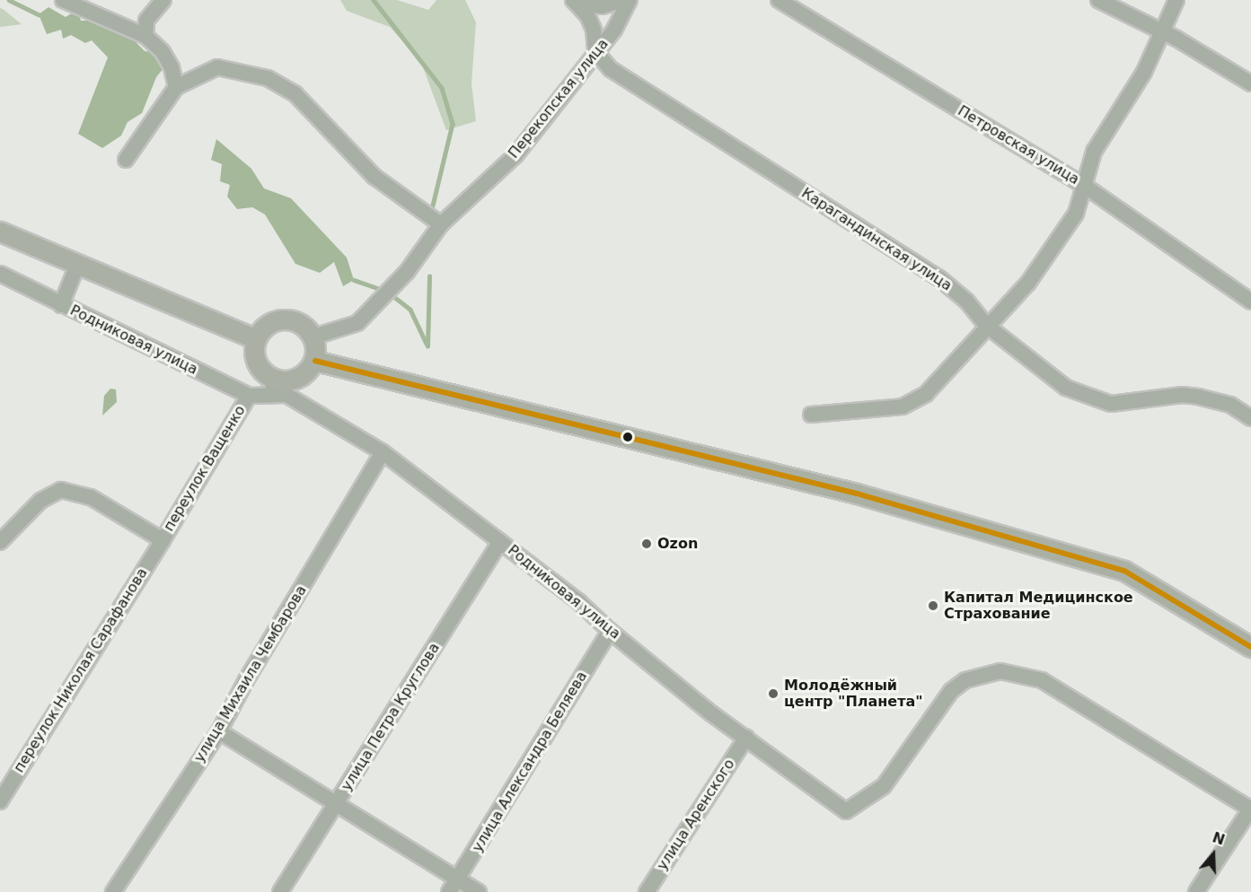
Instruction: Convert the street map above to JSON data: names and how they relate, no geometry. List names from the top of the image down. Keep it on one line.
{"streets":{"main road":["Родниковая улица"],"street":["Перекопская улица","Петровская улица","Карагандинская улица","переулок Ващенко","переулок Николая Сарафанова","улица Михаила Чембарова","улица Петра Круглова","улица Александра Беляева","улица Аренского"]},"crossings":[["Перекопская улица","Карагандинская улица"],["Перекопская улица","Родниковая улица"],["Родниковая улица","переулок Ващенко"],["Родниковая улица","улица Михаила Чембарова"],["Родниковая улица","улица Петра Круглова"],["Родниковая улица","улица Александра Беляева"],["Родниковая улица","улица Аренского"],["переулок Ващенко","переулок Николая Сарафанова"]],"places":["Ozon","Капитал Медицинское Страхование","Молодёжный центр \"Планета\""],"north":"top"}
